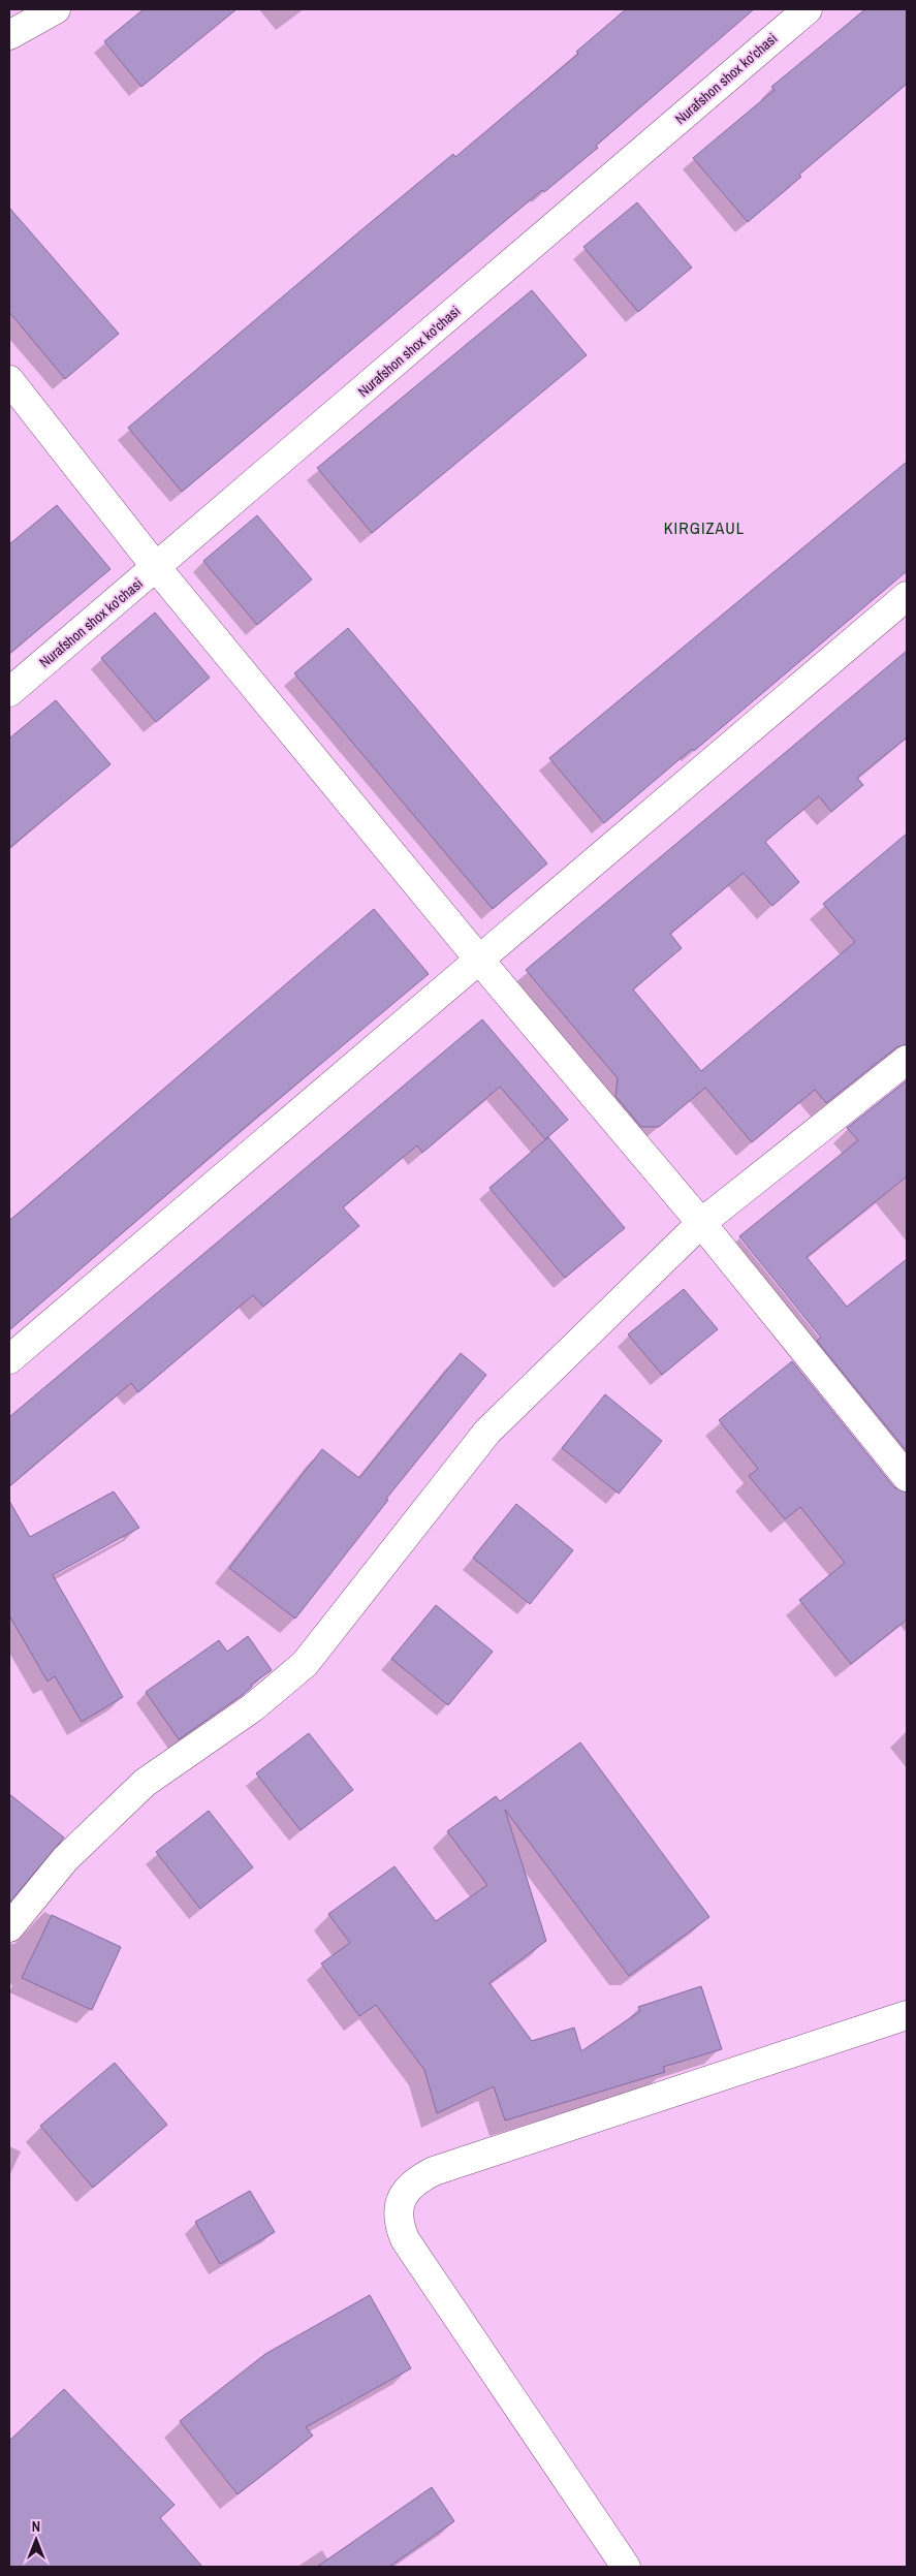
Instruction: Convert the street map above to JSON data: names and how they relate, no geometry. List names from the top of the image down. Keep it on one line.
{"streets":{"street":["Nurafshon shox ko'chasi"]},"districts":["KIRGIZAUL"],"north":"top"}
